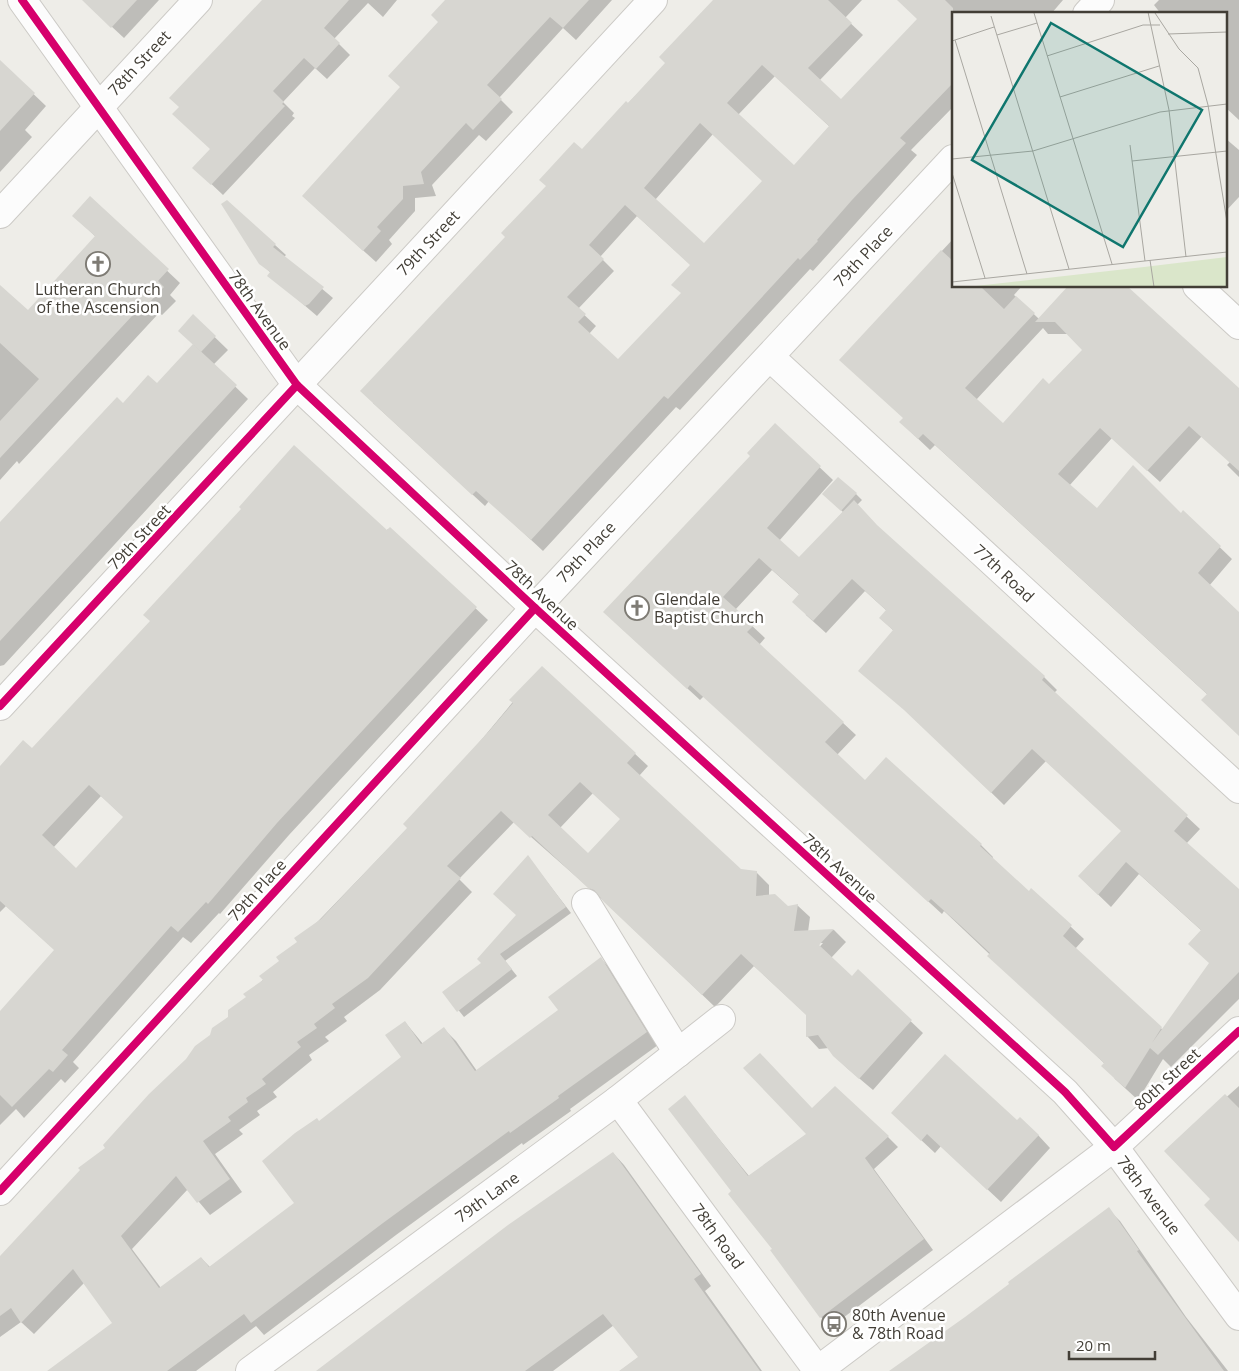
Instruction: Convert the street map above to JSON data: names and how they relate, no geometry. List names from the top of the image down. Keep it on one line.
{"streets":{"street":["78th Street","79th Street","79th Place","78th Avenue","77th Road","80th Street","79th Lane","78th Road"]},"crossings":[["78th Street","78th Avenue"],["79th Street","78th Avenue"],["79th Place","78th Avenue"],["79th Place","77th Road"],["78th Avenue","80th Street"],["80th Street","78th Road"],["79th Lane","78th Road"]],"places":{"church":["Lutheran Church of the Ascension","Glendale Baptist Church"],"bus stop":["80th Avenue & 78th Road"]},"scale_bar":"20 m"}
